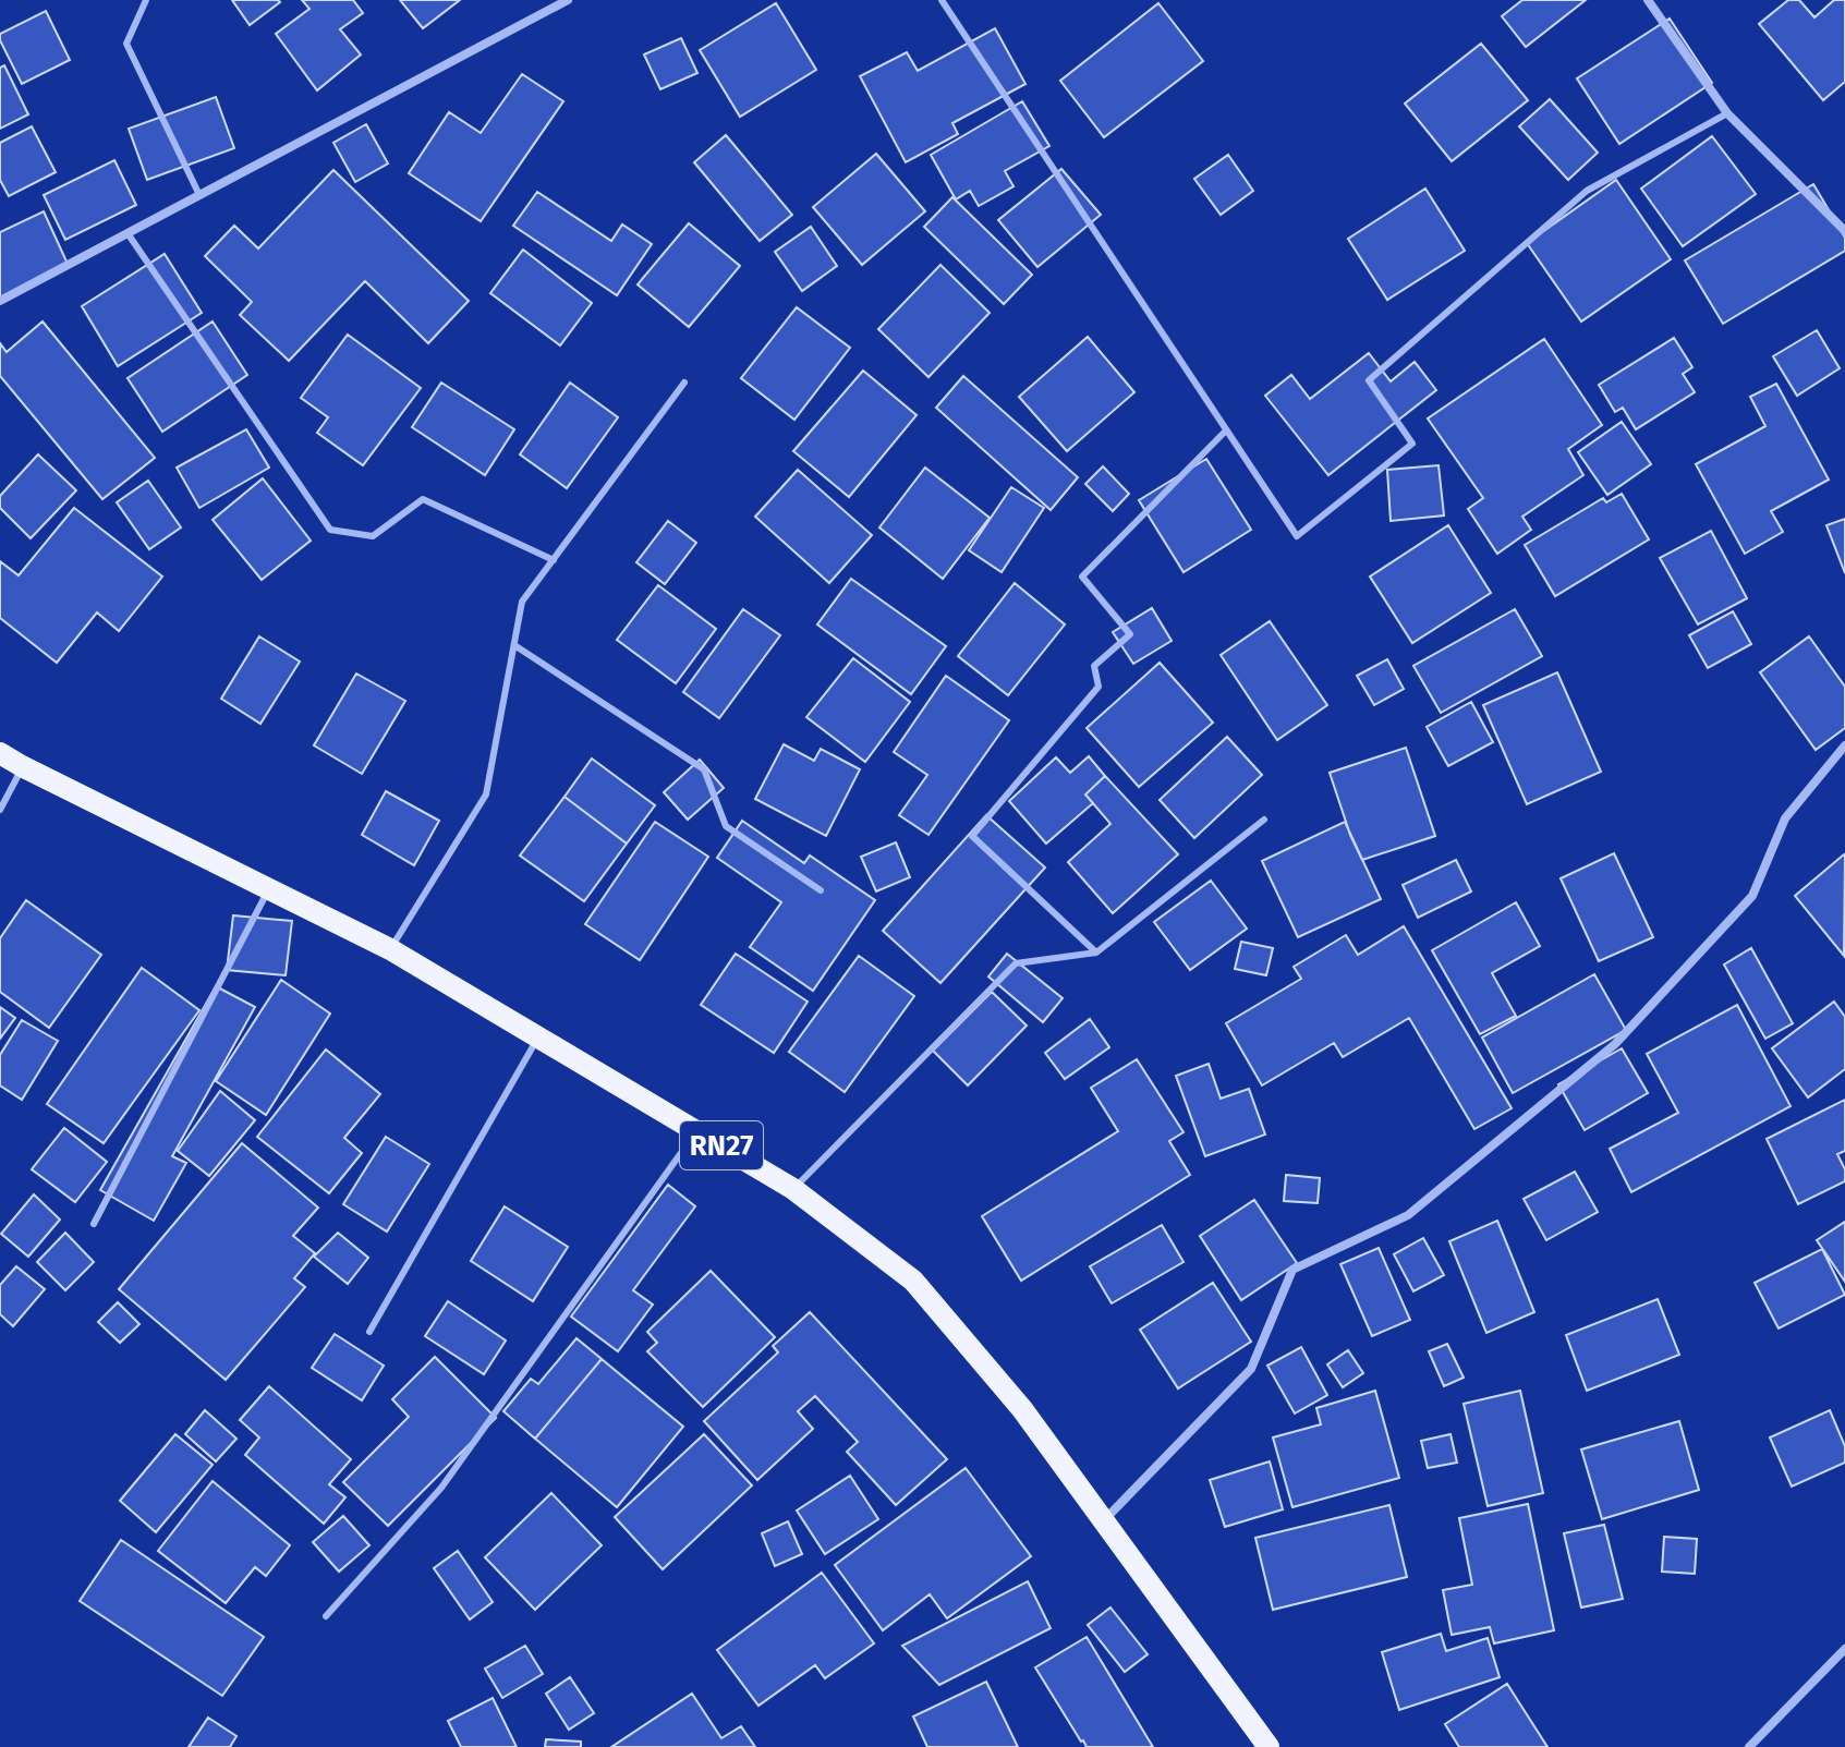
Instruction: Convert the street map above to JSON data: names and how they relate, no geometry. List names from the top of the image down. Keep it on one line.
{"streets":{"main road":["RN27"]}}
